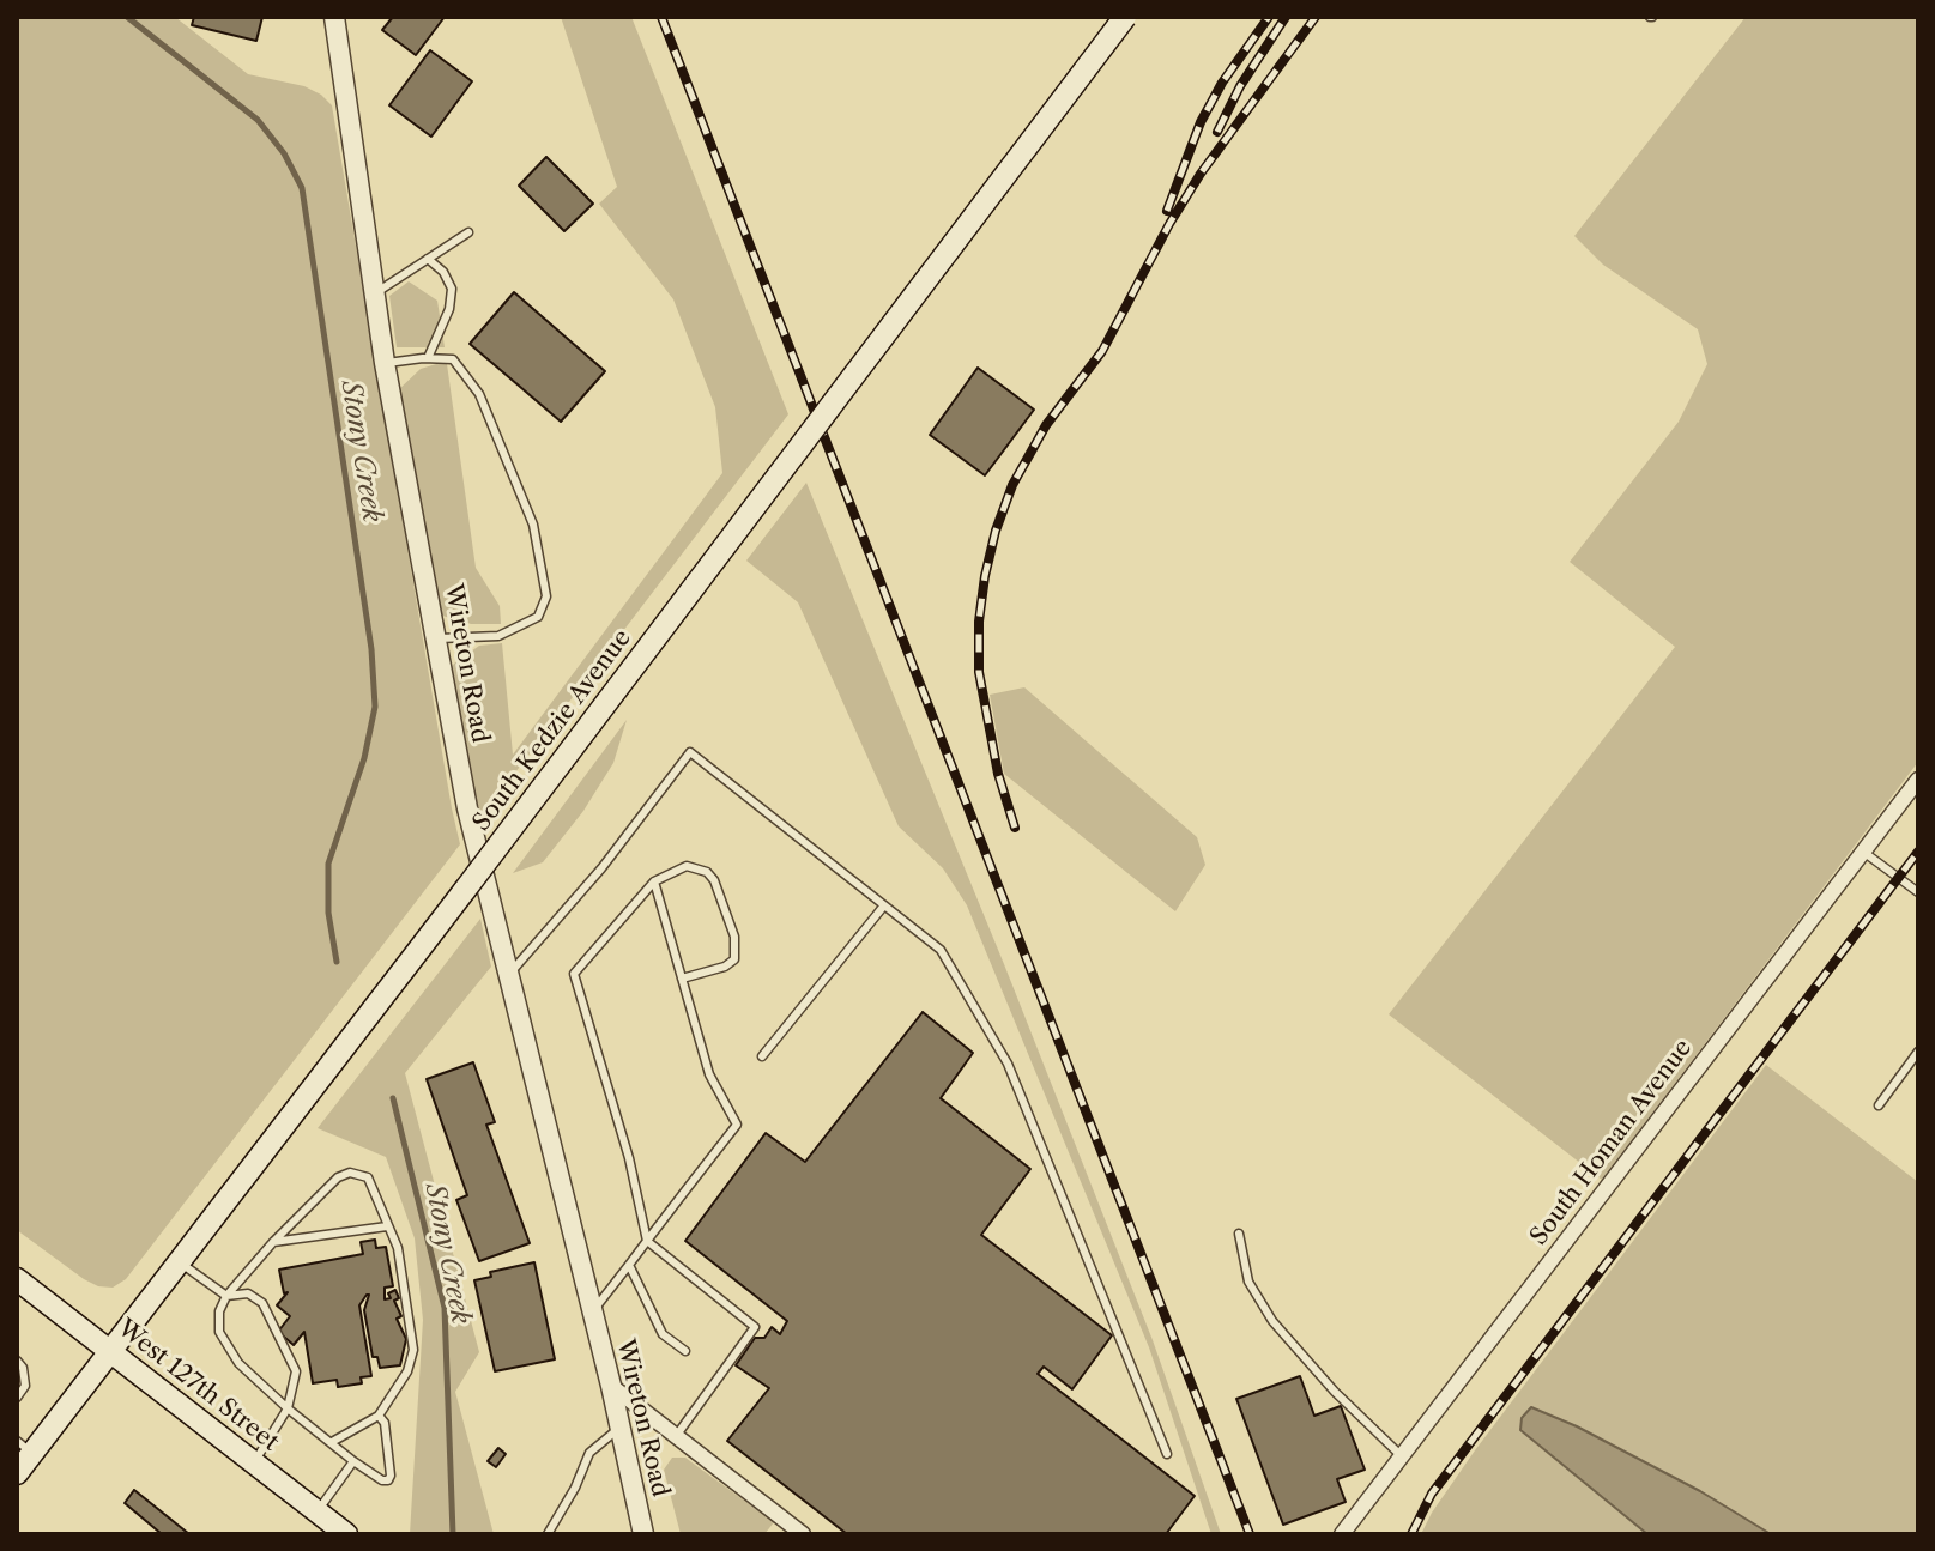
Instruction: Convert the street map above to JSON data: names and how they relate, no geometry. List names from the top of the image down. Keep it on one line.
{"streets":{"main road":["South Kedzie Avenue","West 127th Street"],"street":["Wireton Road","South Homan Avenue"]},"crossings":[["South Kedzie Avenue","West 127th Street"]],"water":["Stony Creek"]}
